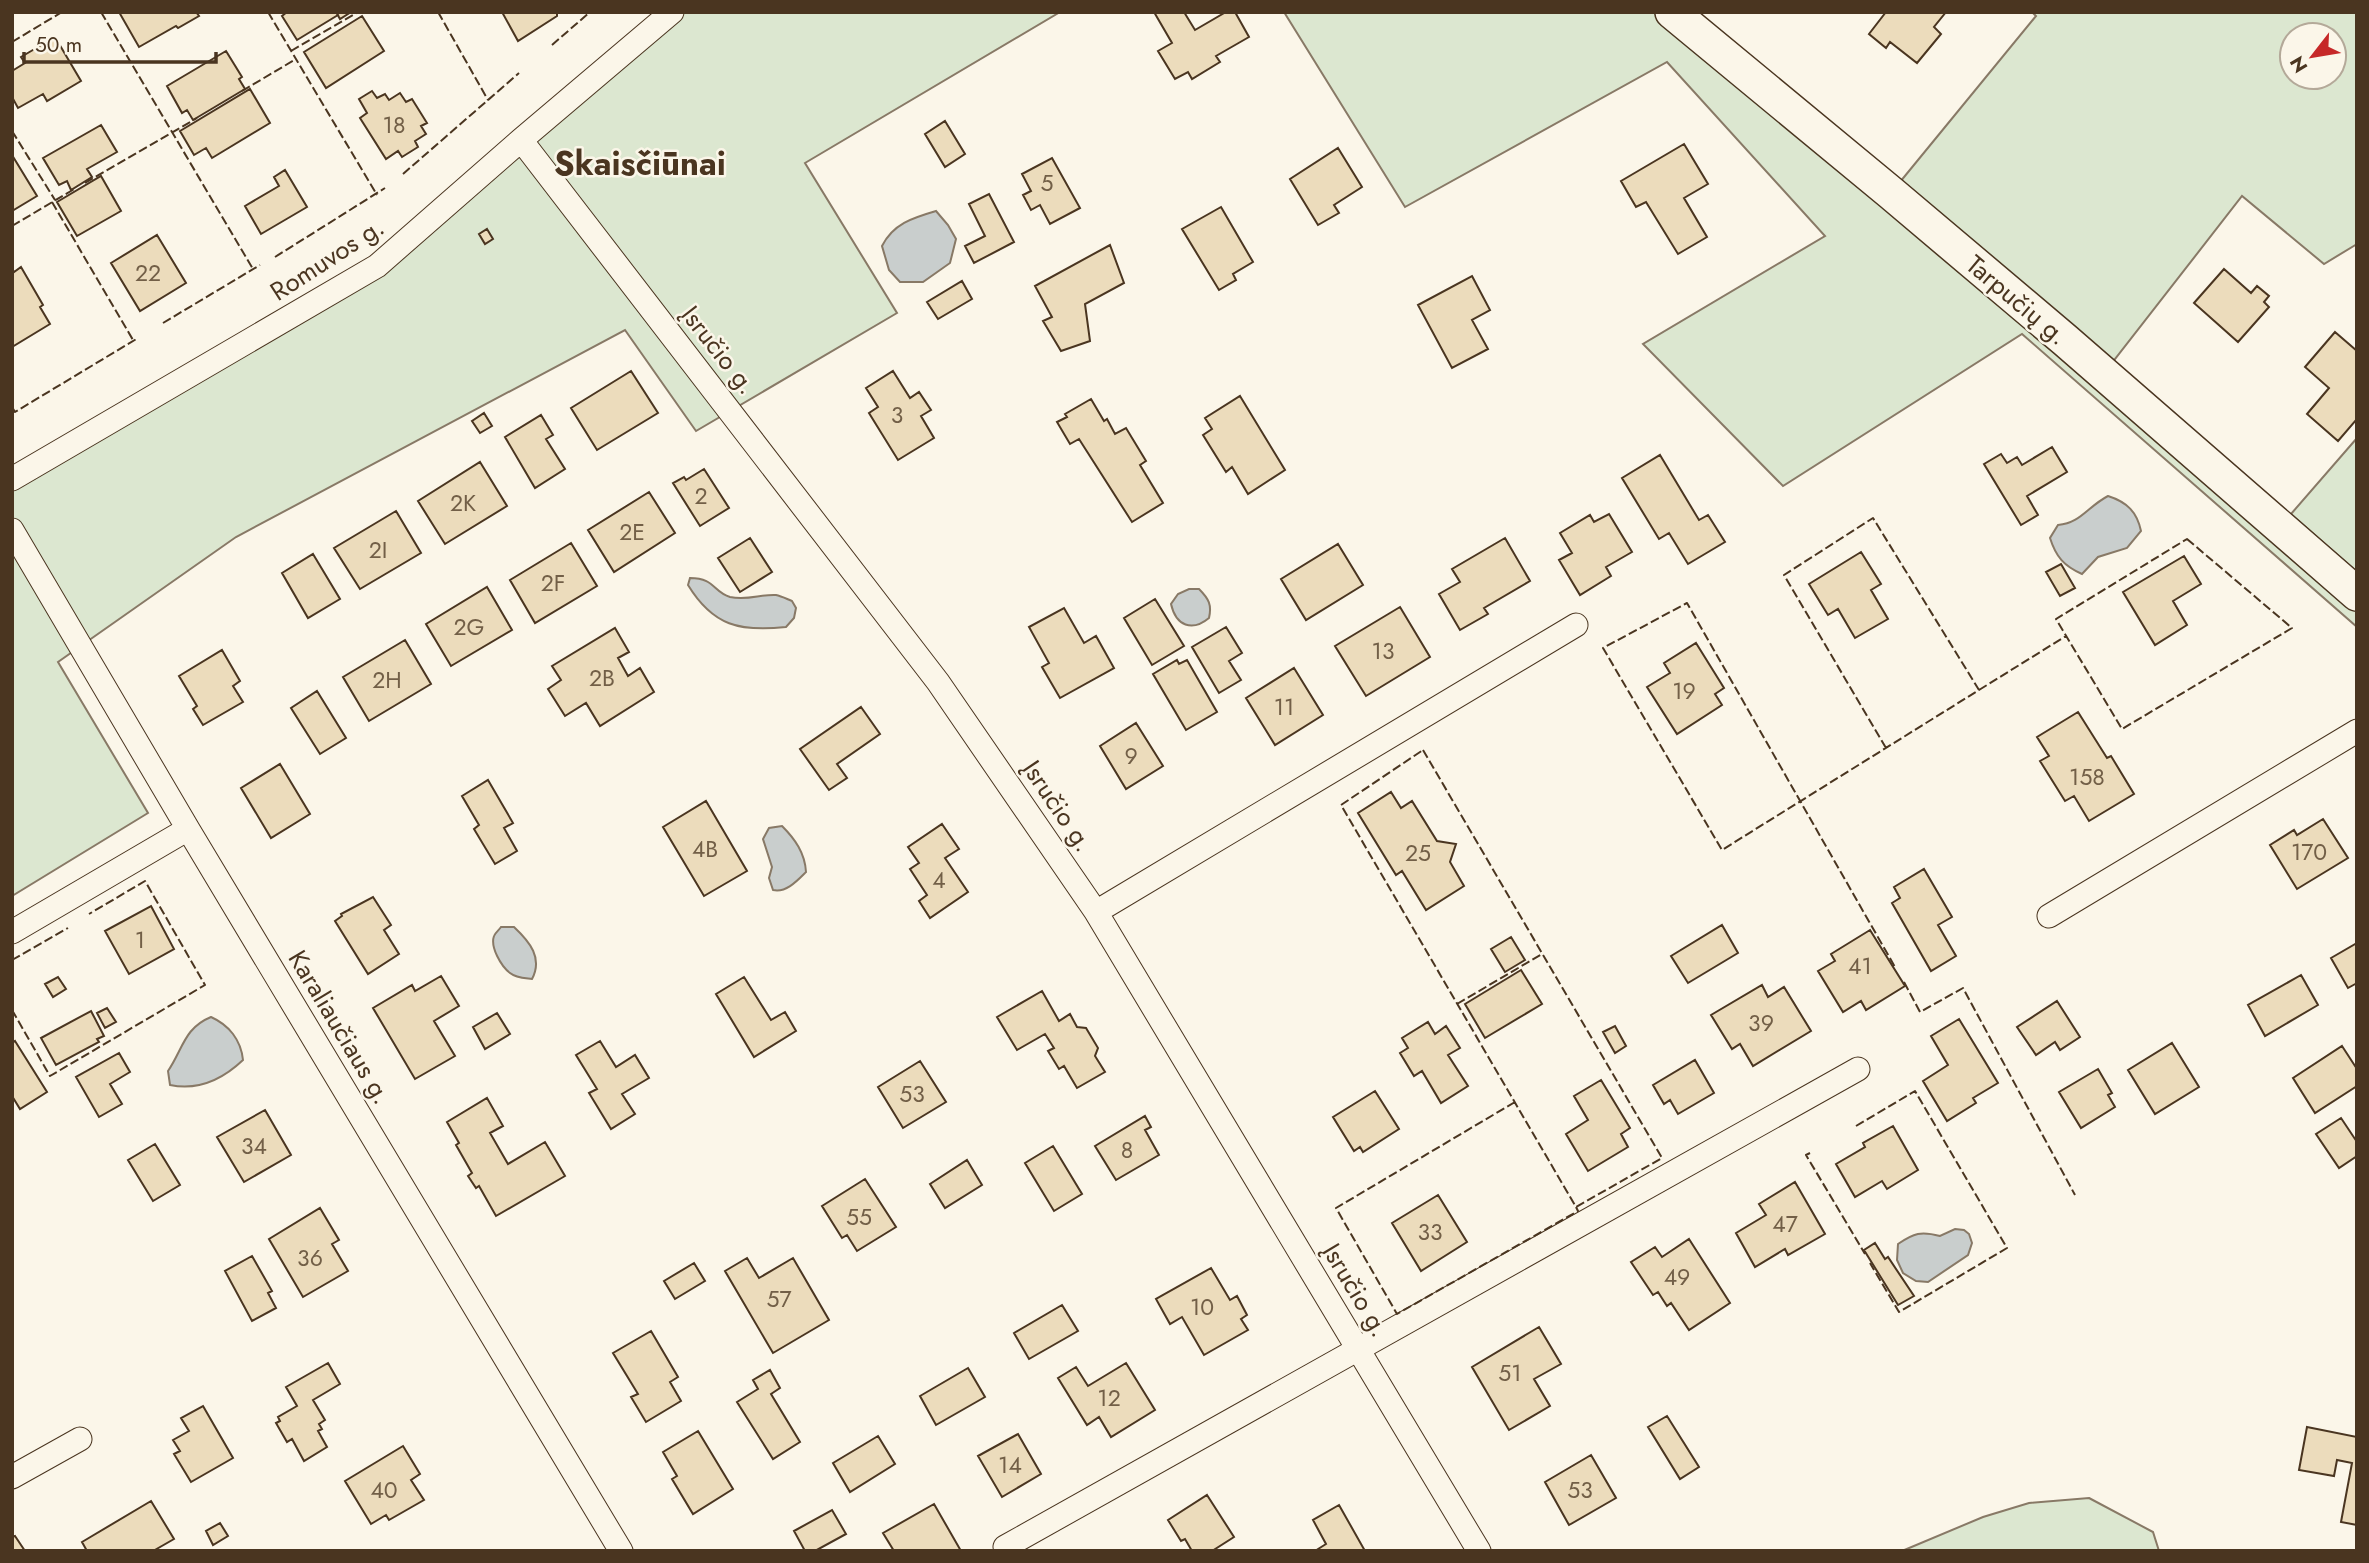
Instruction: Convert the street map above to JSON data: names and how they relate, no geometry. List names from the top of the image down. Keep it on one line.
{"streets":{"main road":["Tarpučių g."],"street":["Romuvos g.","Įsručio g.","Karaliaučiaus g."]},"crossings":[["Romuvos g.","Įsručio g."]],"districts":["Skaisčiūnai"],"house_numbers":["18","5","22","3","2","2K","2E","2I","2F","2G","13","2B","2H","19","11","9","158","4B","170","25","4","1","41","39","53","34","8","55","47","33","36","49","57","10","51","12","14","40","53"],"scale_bar":"50 m","north":"bottom left"}
